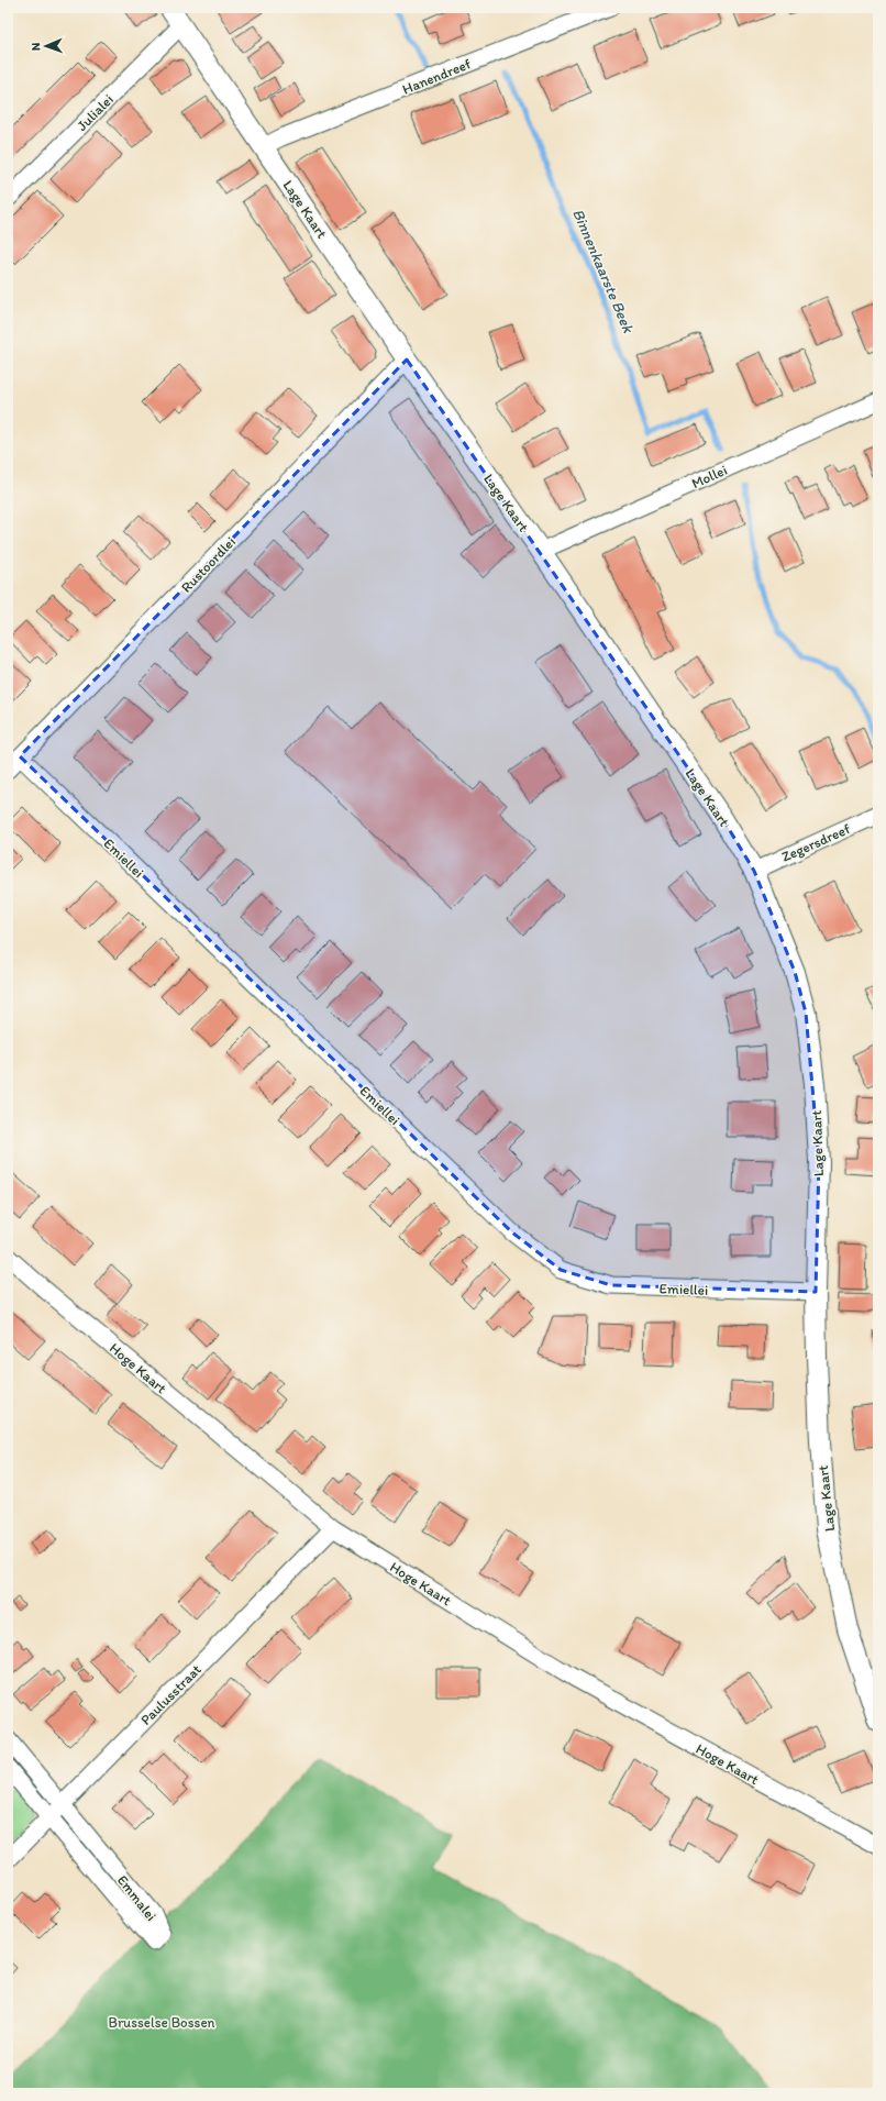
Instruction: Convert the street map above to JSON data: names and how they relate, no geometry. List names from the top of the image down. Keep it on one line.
{"streets":{"street":["Hanendreef","Julialei","Lage Kaart","Mollei","Rustoordlei","Zegersdreef","Emiellei","Hoge Kaart","Paulusstraat","Emmalei"]},"crossings":[["Hanendreef","Lage Kaart"],["Julialei","Lage Kaart"],["Lage Kaart","Mollei"],["Lage Kaart","Rustoordlei"],["Lage Kaart","Zegersdreef"],["Lage Kaart","Emiellei"],["Rustoordlei","Emiellei"],["Hoge Kaart","Paulusstraat"],["Paulusstraat","Emmalei"]],"water":["Binnenkaarste Beek"],"parks":["Brusselse Bossen"],"north":"left"}
